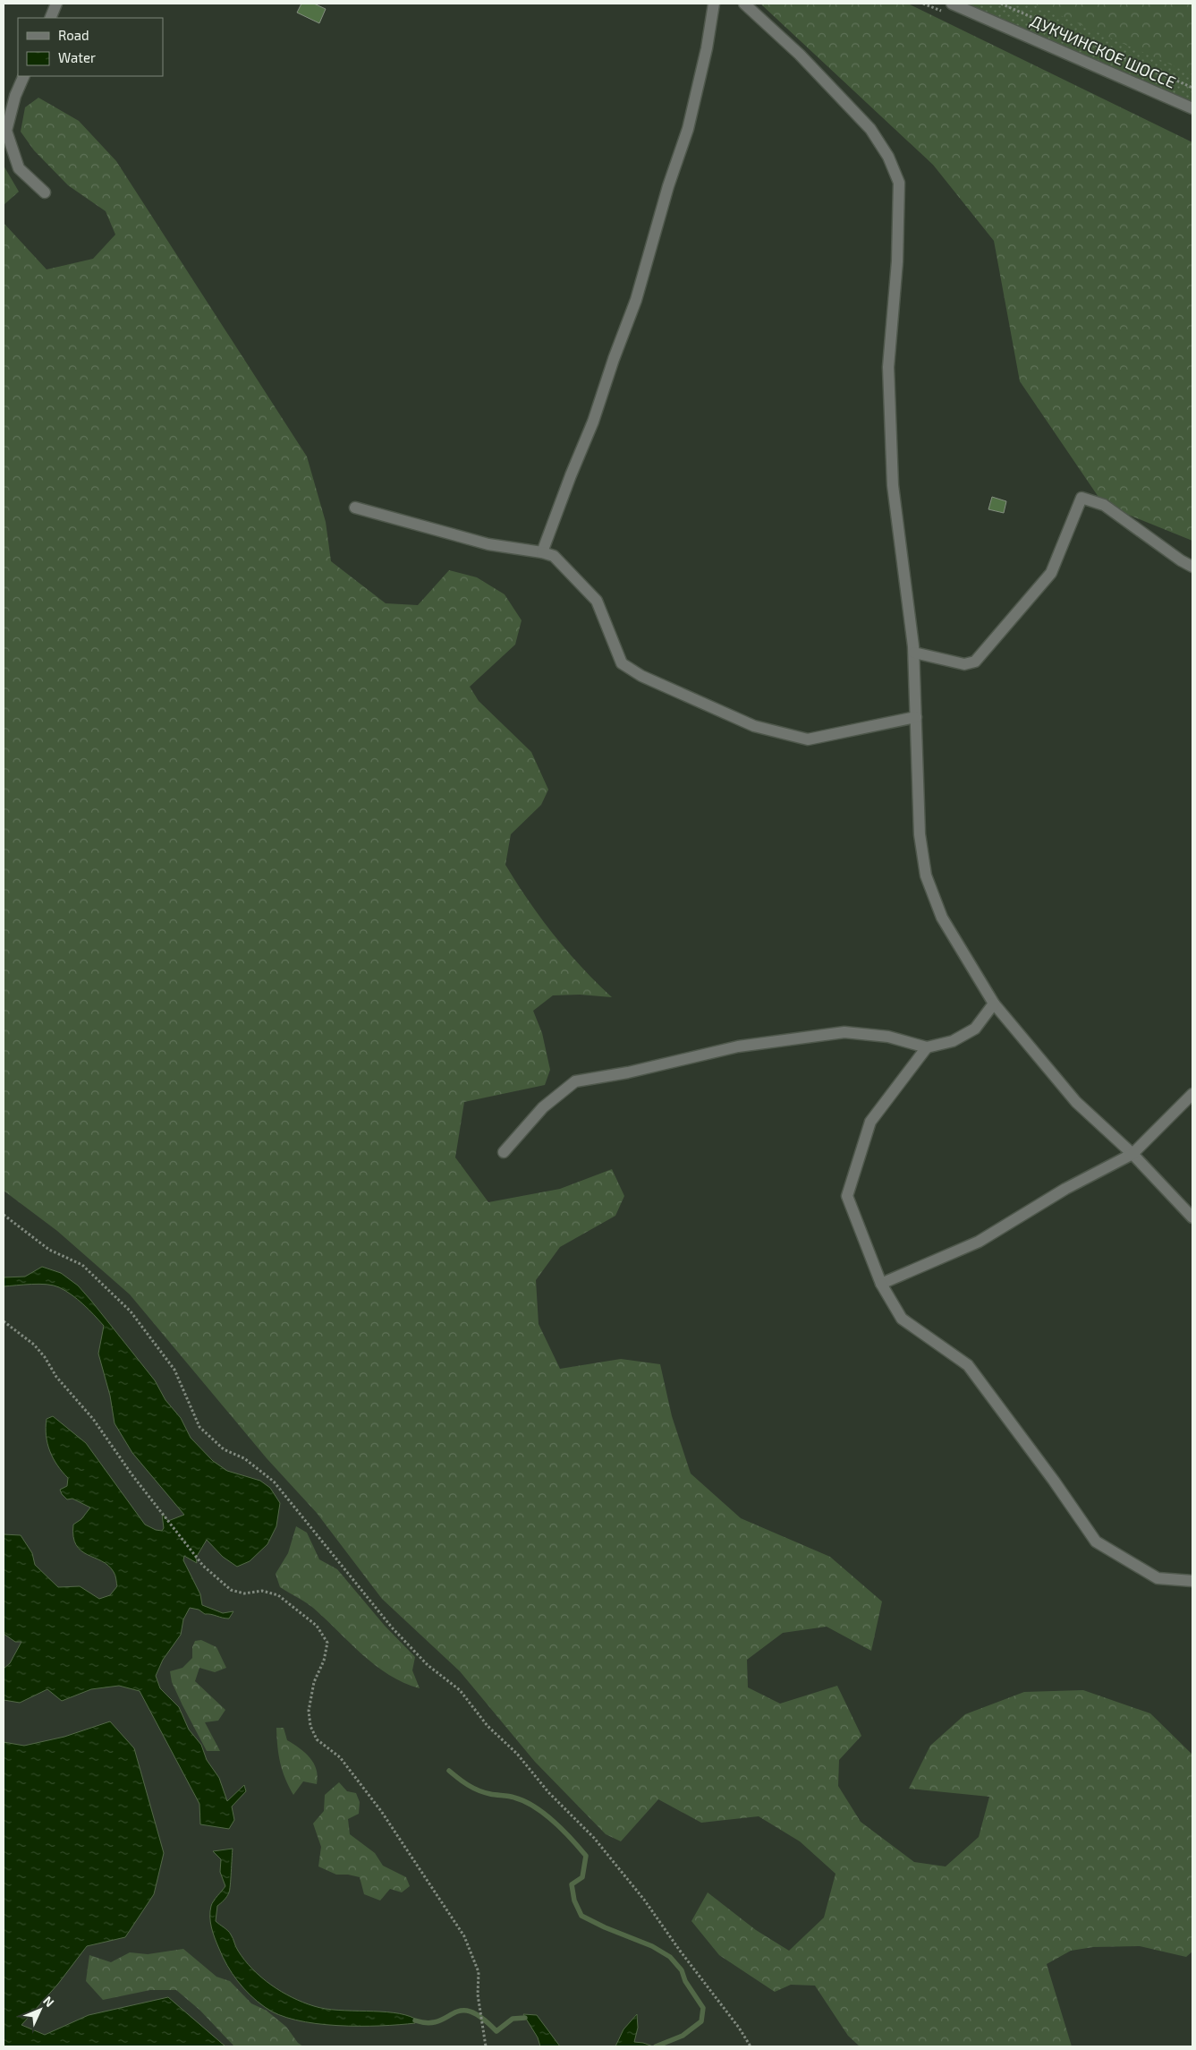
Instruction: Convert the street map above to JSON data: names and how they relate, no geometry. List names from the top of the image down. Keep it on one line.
{"streets":{"street":["ДУКЧИНСКОЕ ШОССЕ"]},"legend":["Road","Water"],"north":"top right"}
